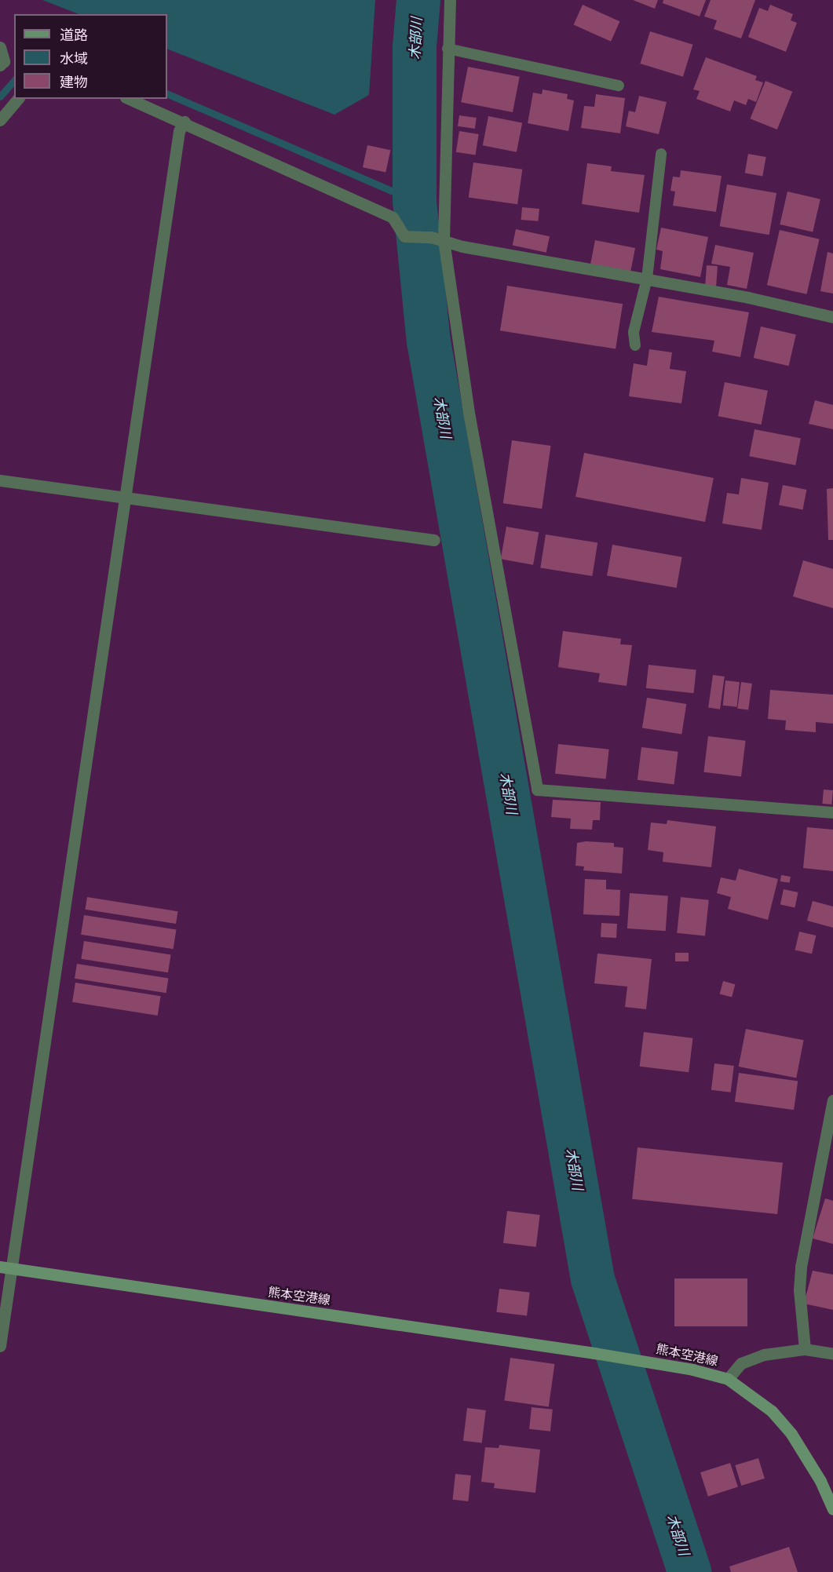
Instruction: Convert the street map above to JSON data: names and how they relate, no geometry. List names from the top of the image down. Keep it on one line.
{"streets":{"main road":["熊本空港線"]},"water":["木部川"],"legend":["道路","水域","建物"]}
